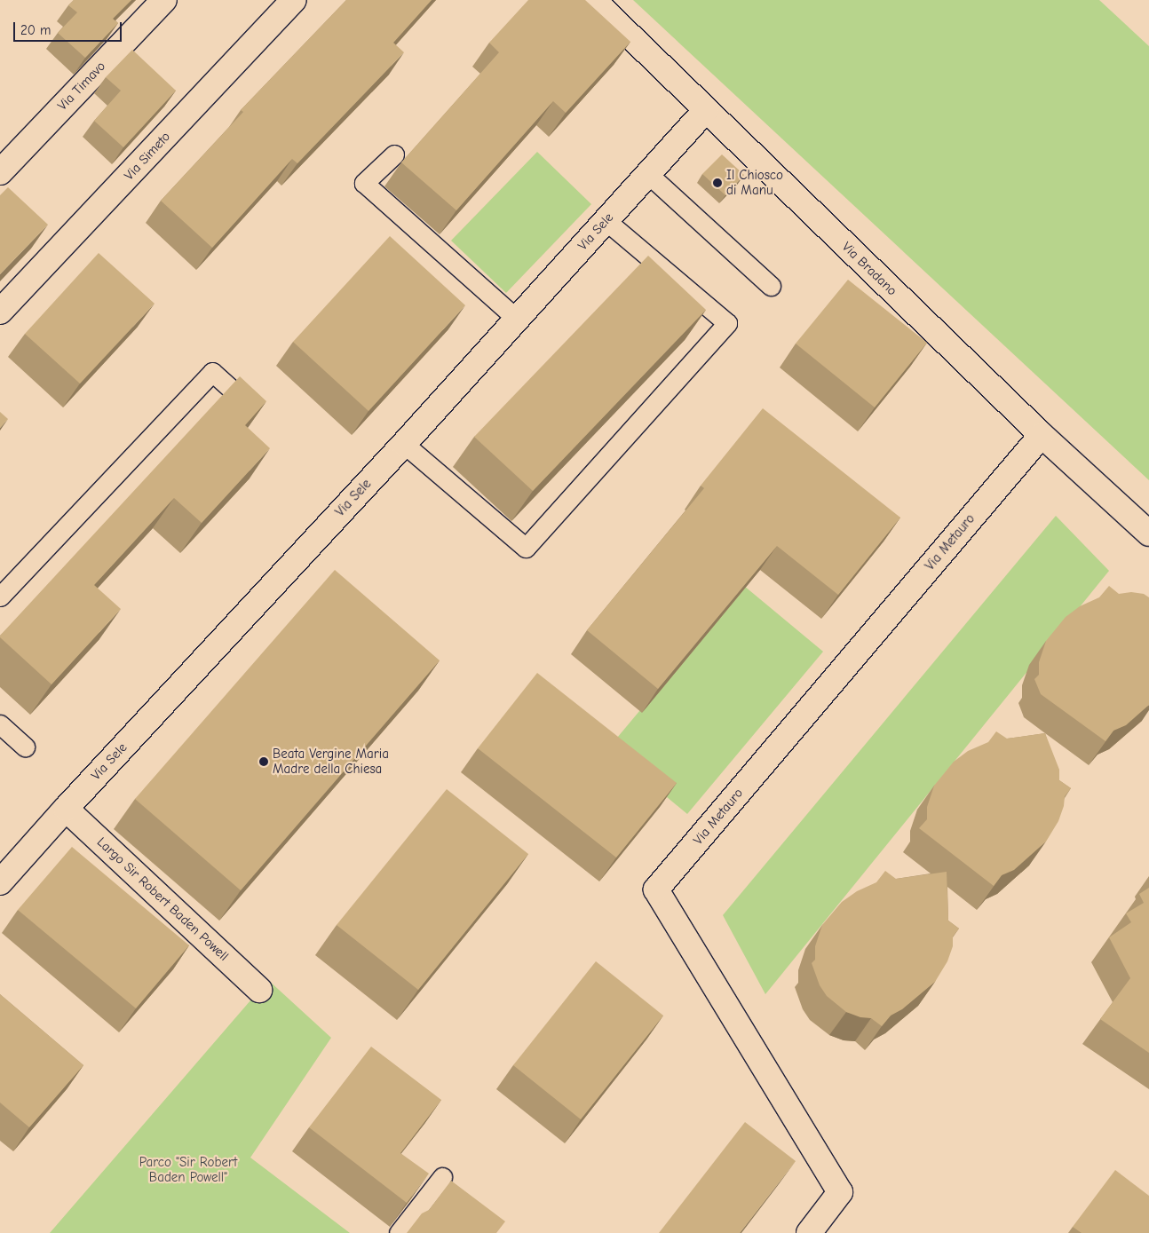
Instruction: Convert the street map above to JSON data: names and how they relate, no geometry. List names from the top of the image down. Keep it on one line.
{"streets":{"street":["Via Timavo","Via Simeto","Via Sele","Via Bradano","Via Metauro","Largo Sir Robert Baden Powell"]},"crossings":[["Via Sele","Via Bradano"],["Via Sele","Largo Sir Robert Baden Powell"],["Via Bradano","Via Metauro"]],"parks":["Parco \"Sir Robert Baden Powell\""],"places":["Il Chiosco di Manu","Beata Vergine Maria Madre della Chiesa"],"scale_bar":"20 m"}
